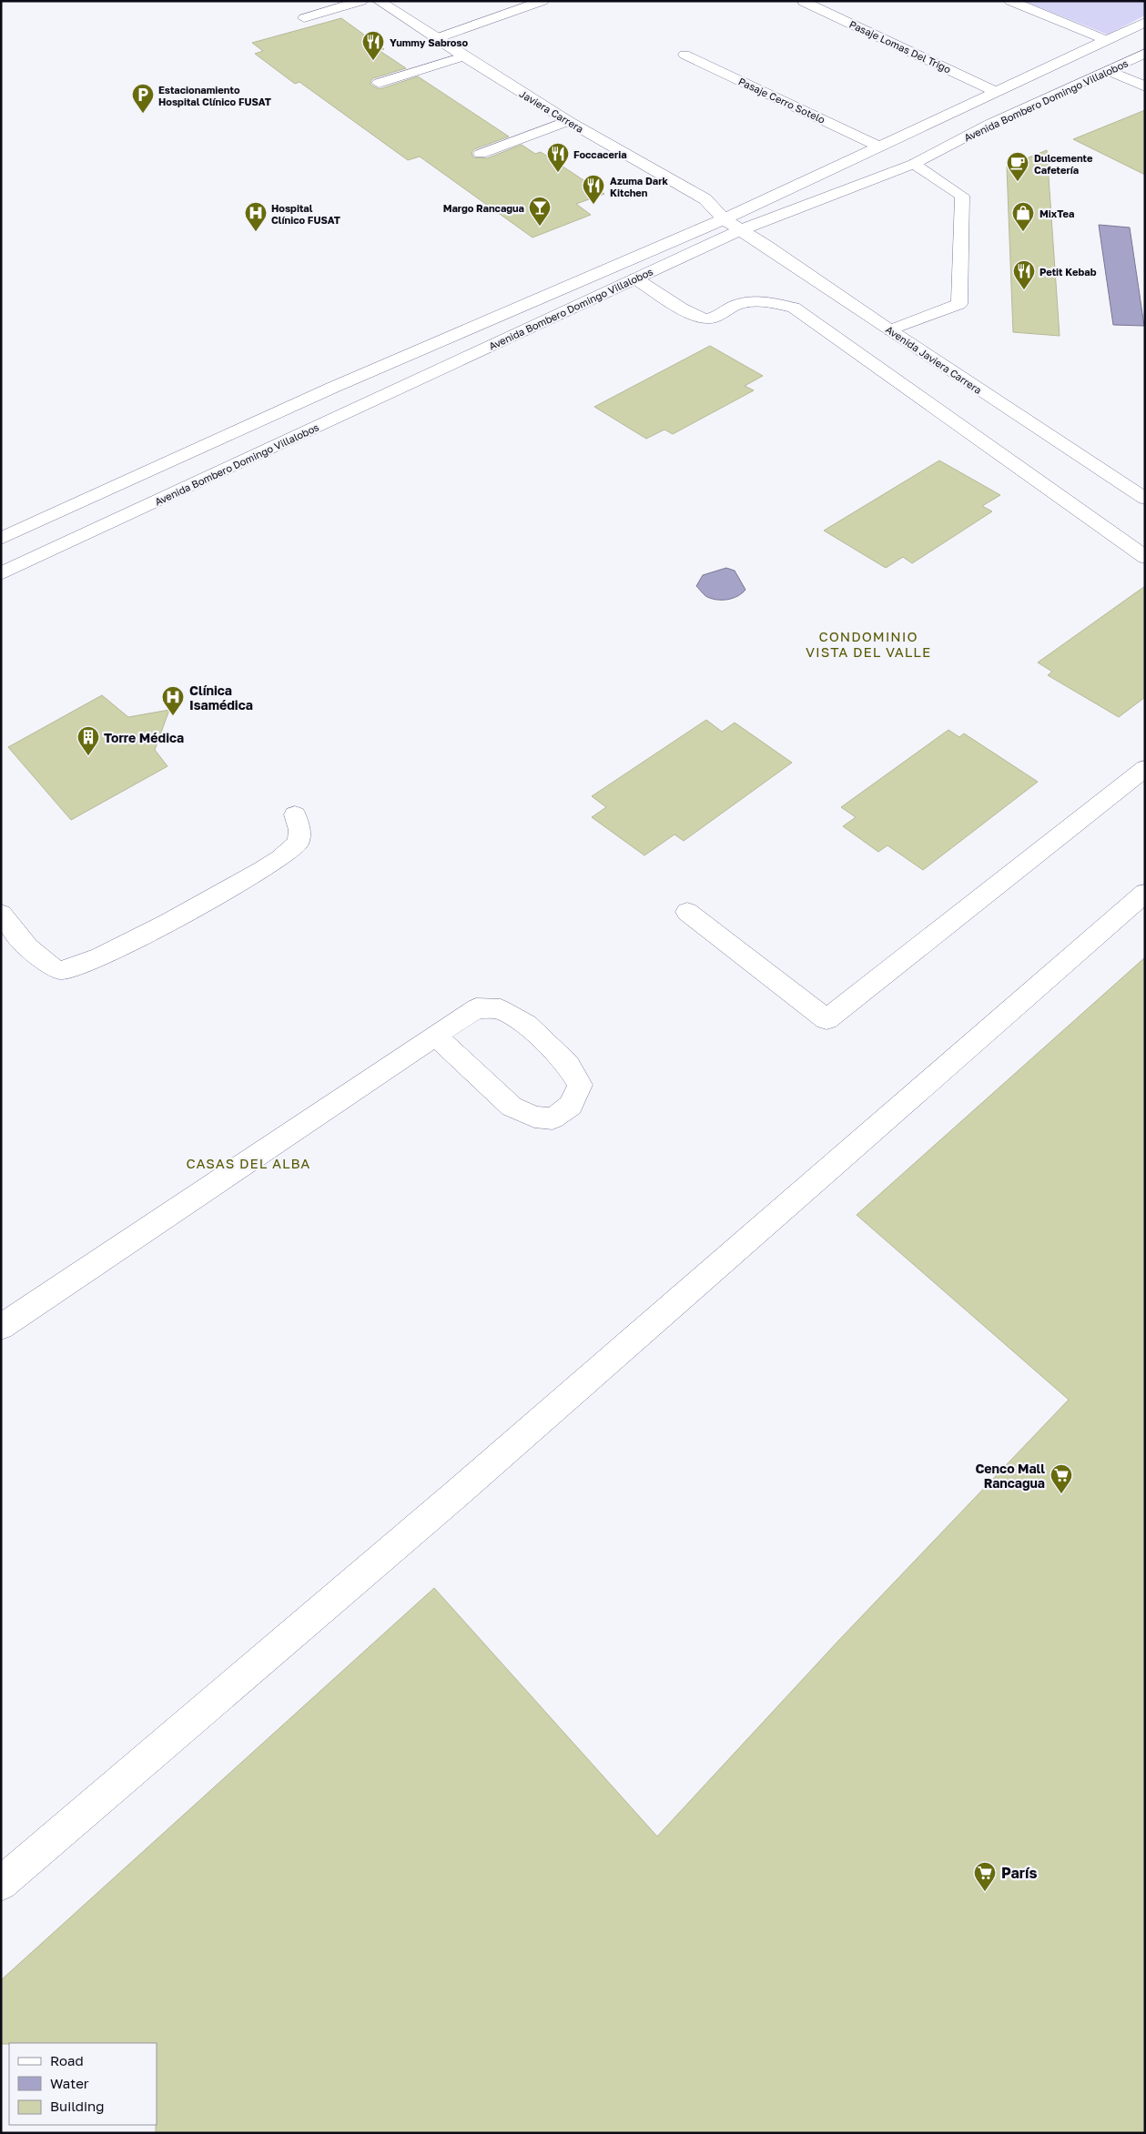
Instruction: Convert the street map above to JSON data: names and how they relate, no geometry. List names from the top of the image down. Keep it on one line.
{"streets":{"street":["Pasaje Lomas Del Trigo","Pasaje Cerro Sotelo","Avenida Bombero Domingo Villalobos","Javiera Carrera","Avenida Javiera Carrera"]},"crossings":[["Pasaje Lomas Del Trigo","Avenida Bombero Domingo Villalobos"],["Pasaje Cerro Sotelo","Avenida Bombero Domingo Villalobos"],["Avenida Bombero Domingo Villalobos","Javiera Carrera"],["Avenida Bombero Domingo Villalobos","Avenida Javiera Carrera"],["Javiera Carrera","Avenida Javiera Carrera"]],"districts":["CONDOMINIO VISTA DEL VALLE","CASAS DEL ALBA"],"places":{"restaurant":["Yummy Sabroso","Foccaceria","Azuma Dark Kitchen","Petit Kebab"],"parking":["Estacionamiento Hospital Clínico FUSAT"],"cafe":["Dulcemente Cafetería"],"bar":["Margo Rancagua"],"hospital":["Hospital Clínico FUSAT","Clínica Isamédica"],"shop":["MixTea"],"building":["Torre Médica"],"supermarket":["Cenco Mall Rancagua","París"]},"legend":["Road","Water","Building"]}
